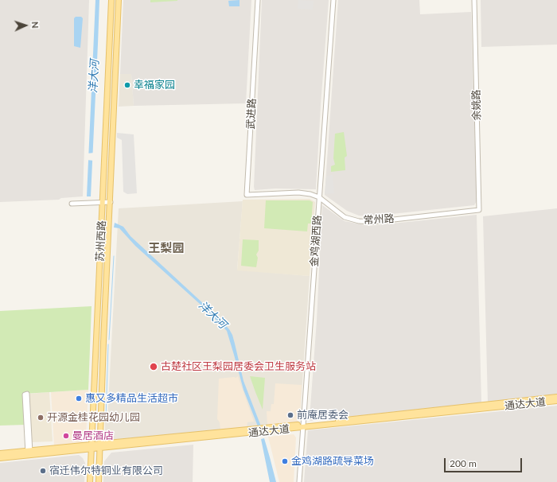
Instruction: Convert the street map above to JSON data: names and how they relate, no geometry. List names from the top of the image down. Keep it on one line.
{"streets":{"main road":["苏州西路","通达大道"],"street":["余姚路","武进路","常州路","金鸡湖西路"]},"crossings":[["余姚路","常州路"],["武进路","常州路"],["常州路","金鸡湖西路"],["苏州西路","通达大道"],["金鸡湖西路","通达大道"]],"districts":["王梨园"],"water":["洋大河"],"places":["幸福家园","古楚社区王梨园居委会卫生服务站","惠又多精品生活超市","前庵居委会","开源金桂花园幼儿园","曼居酒店","金鸡湖路疏导菜场","宿迁伟尔特铜业有限公司"],"scale_bar":"200 m","north":"right"}
